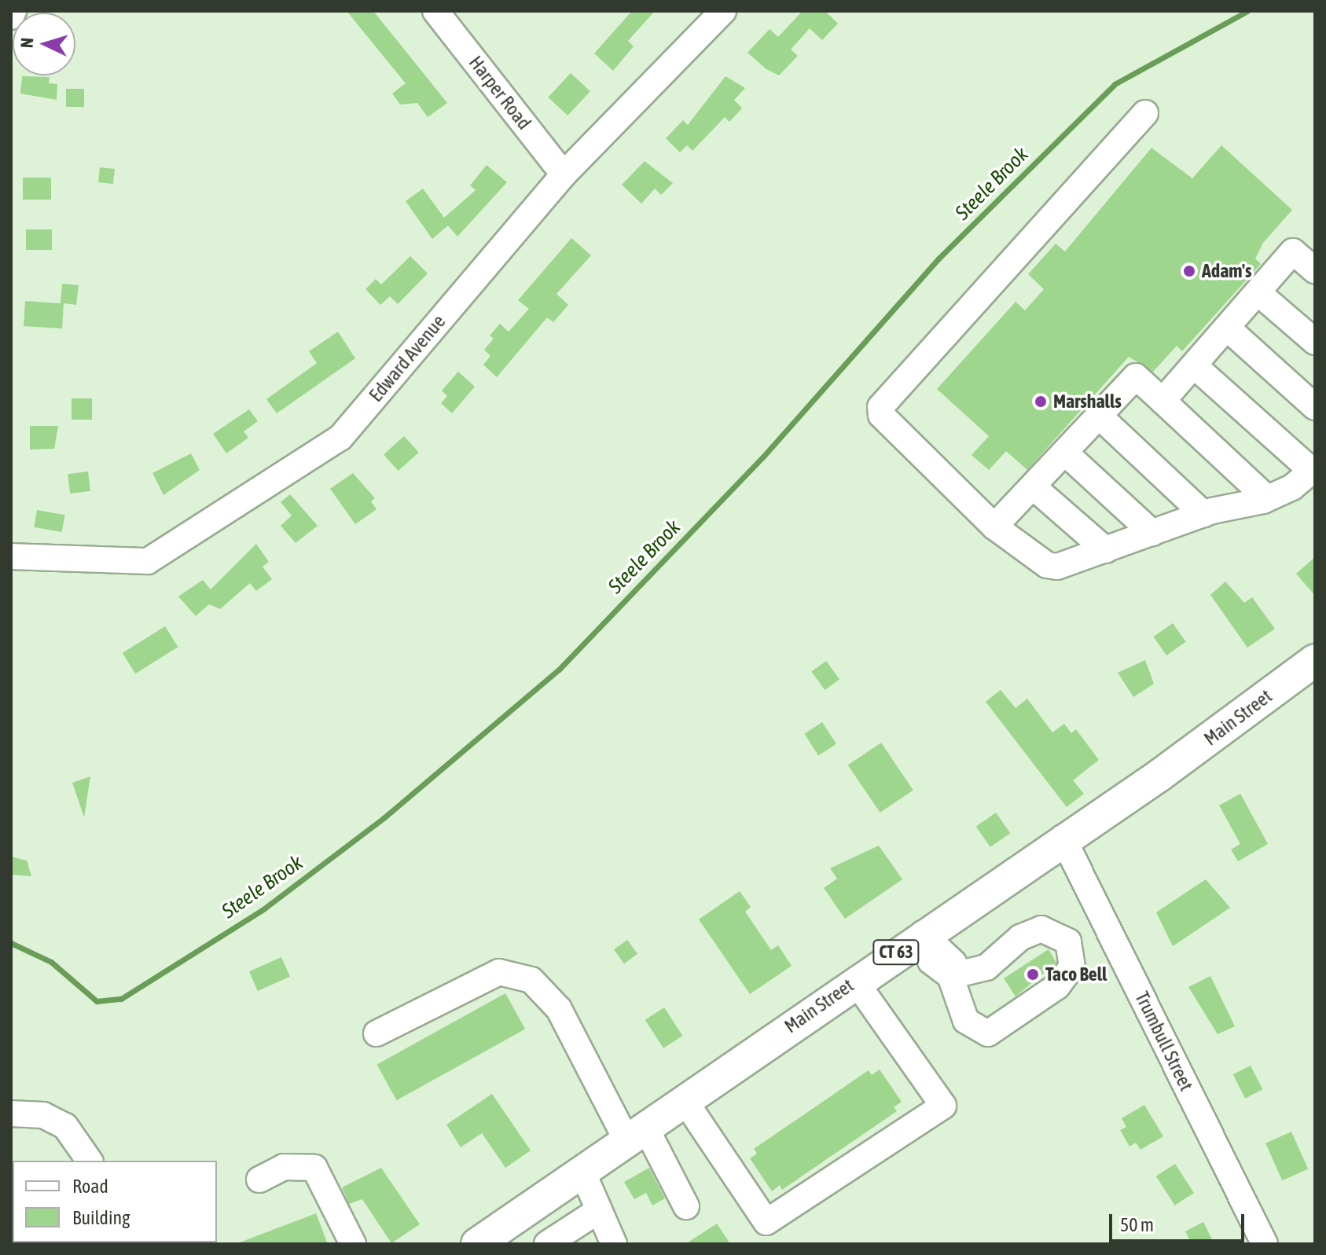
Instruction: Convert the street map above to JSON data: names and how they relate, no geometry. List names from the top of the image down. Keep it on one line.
{"streets":{"main road":["Main Street","CT 63"],"street":["Harper Road","Edward Avenue","Trumbull Street"]},"crossings":[["Harper Road","Edward Avenue"],["Main Street","Trumbull Street"]],"water":["Steele Brook"],"places":["Adam's","Marshalls","Taco Bell"],"legend":["Road","Building"],"scale_bar":"50 m","north":"left"}
